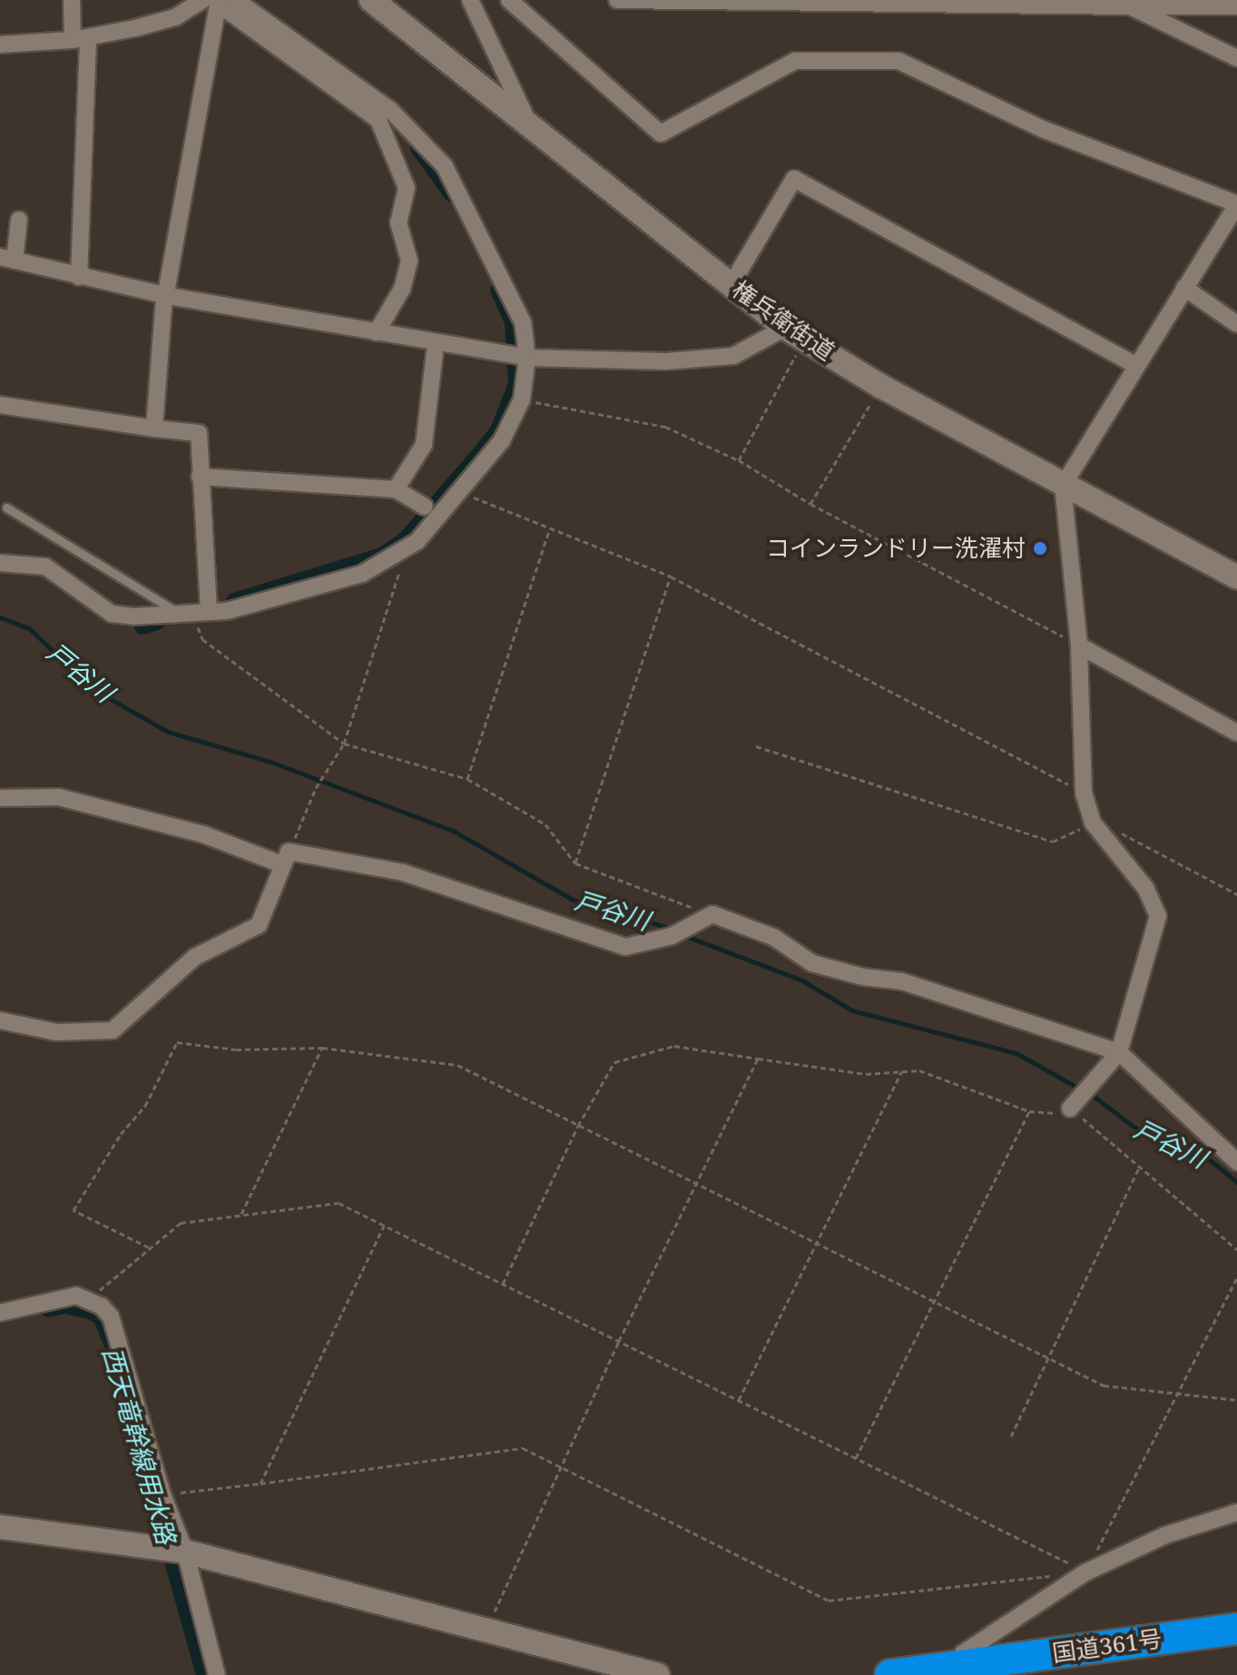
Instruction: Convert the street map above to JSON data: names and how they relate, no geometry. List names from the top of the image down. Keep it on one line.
{"streets":{"highway":["国道361号"],"street":["権兵衛街道"]},"water":["戸谷川","西天竜幹線用水路"],"places":["コインランドリー洗濯村"]}
